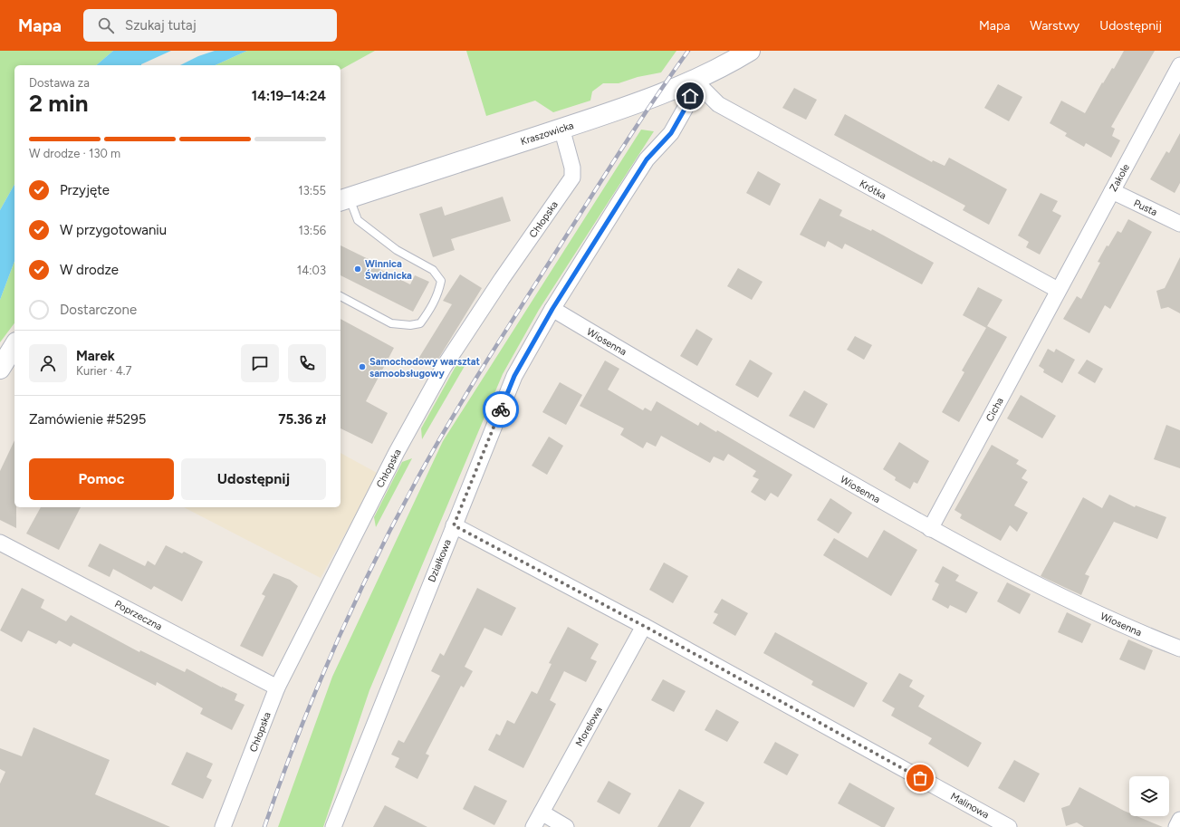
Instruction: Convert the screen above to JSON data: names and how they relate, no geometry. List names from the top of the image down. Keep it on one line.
{"streets":{"street":["Kraszowicka","Zakole","Krótka","Pusta","Chłopska","Wiosenna","Cicha","Działkowa","Poprzeczna","Morelowa","Malinowa"]},"crossings":[["Kraszowicka","Krótka"],["Kraszowicka","Chłopska"],["Kraszowicka","Działkowa"],["Zakole","Krótka"],["Zakole","Pusta"],["Zakole","Cicha"],["Krótka","Cicha"],["Krótka","Działkowa"],["Chłopska","Poprzeczna"],["Wiosenna","Cicha"],["Wiosenna","Działkowa"],["Działkowa","Malinowa"],["Morelowa","Malinowa"]],"places":["Winnica Świdnicka","Samochodowy warsztat samoobsługowy"],"page":{"header":"Mapa","search":"Szukaj tutaj","nav":["Mapa","Warstwy","Udostępnij"],"heading":["2 min","Dostawa za","14:19–14:24"],"panel":["Marek","Kurier · 4.7","Zamówienie #5295","75.36 zł"],"bar":"W drodze · 130 m","list":[["Przyjęte","13:55"],["W przygotowaniu","13:56"],["W drodze","14:03"],"Dostarczone"],"buttons":["Pomoc","Udostępnij"]}}
